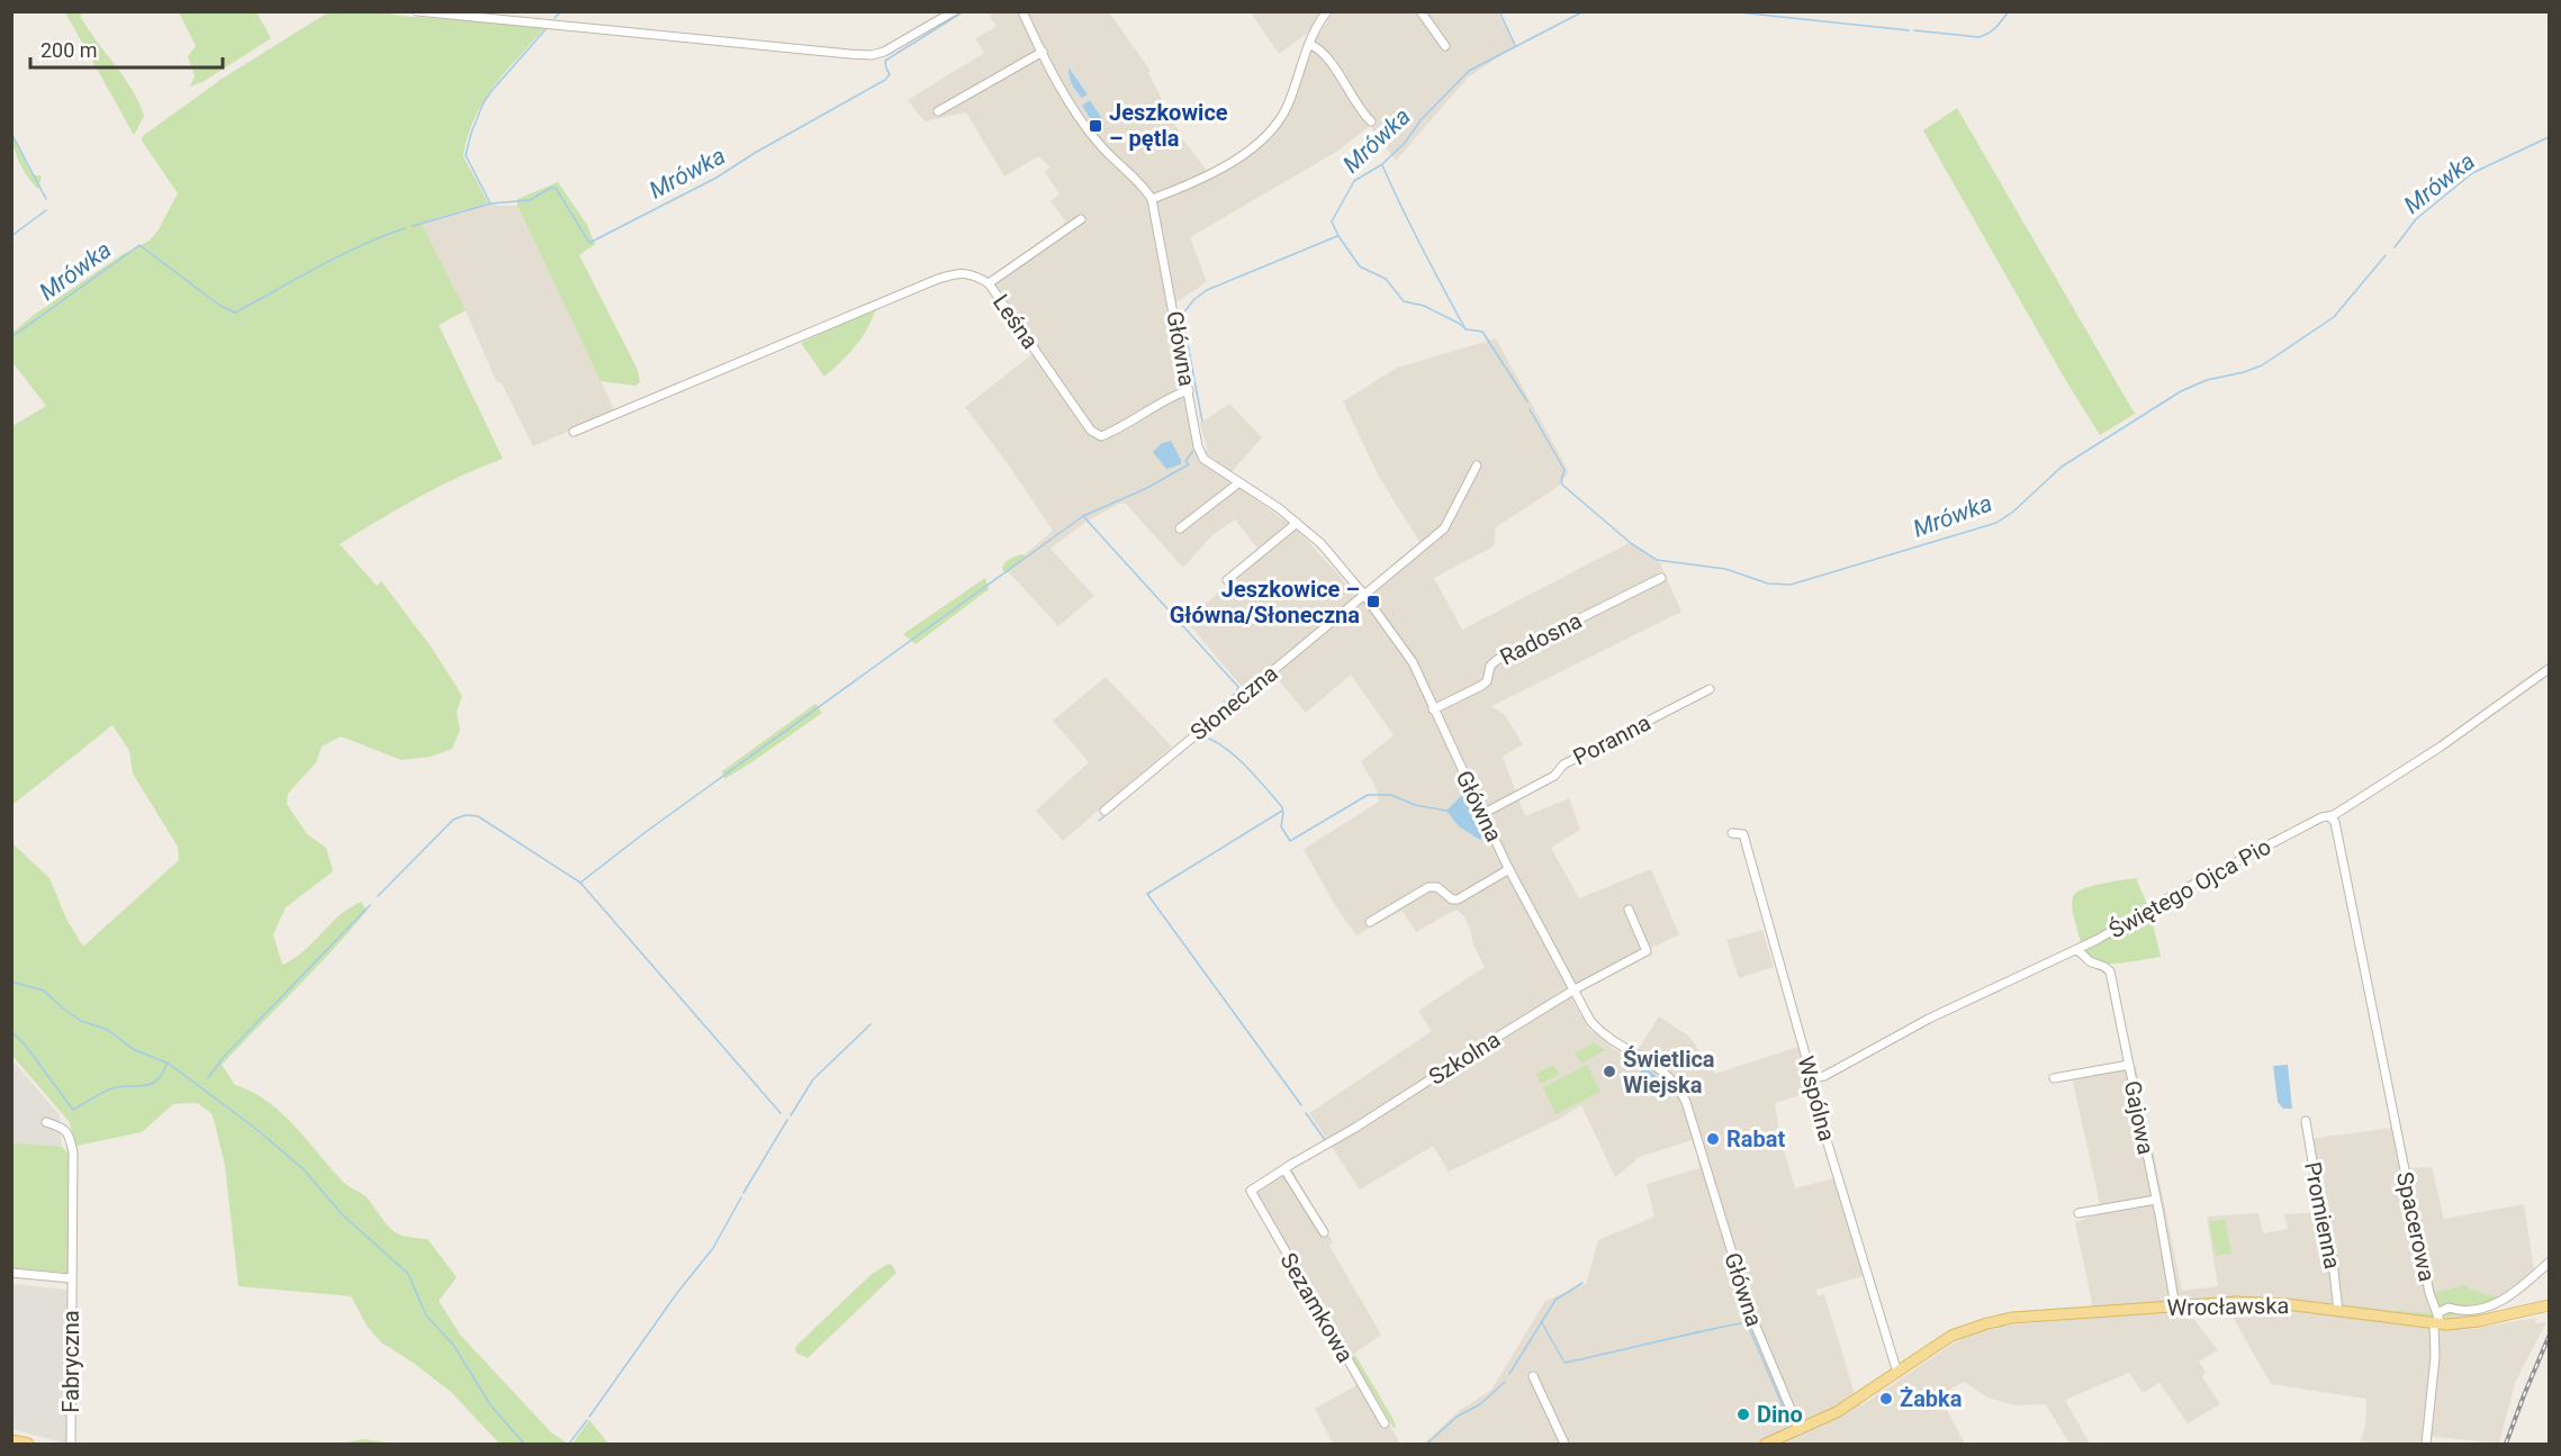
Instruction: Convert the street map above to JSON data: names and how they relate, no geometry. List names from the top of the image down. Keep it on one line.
{"streets":{"main road":["Wrocławska"],"street":["Leśna","Główna","Radosna","Słoneczna","Poranna","Świętego Ojca Pio","Szkolna","Wspólna","Gajowa","Promienna","Spacerowa","Sezamkowa","Fabryczna"]},"crossings":[["Leśna","Główna"],["Główna","Radosna"],["Główna","Słoneczna"],["Główna","Poranna"],["Główna","Szkolna"],["Główna","Wrocławska"],["Świętego Ojca Pio","Wspólna"],["Świętego Ojca Pio","Gajowa"],["Świętego Ojca Pio","Spacerowa"],["Szkolna","Sezamkowa"],["Wspólna","Wrocławska"],["Gajowa","Wrocławska"],["Promienna","Wrocławska"],["Spacerowa","Wrocławska"]],"water":["Mrówka"],"places":{"transit":["Jeszkowice – pętla","Jeszkowice – Główna/Słoneczna"],"other":["Świetlica Wiejska","Rabat","Żabka","Dino"]},"scale_bar":"200 m"}
